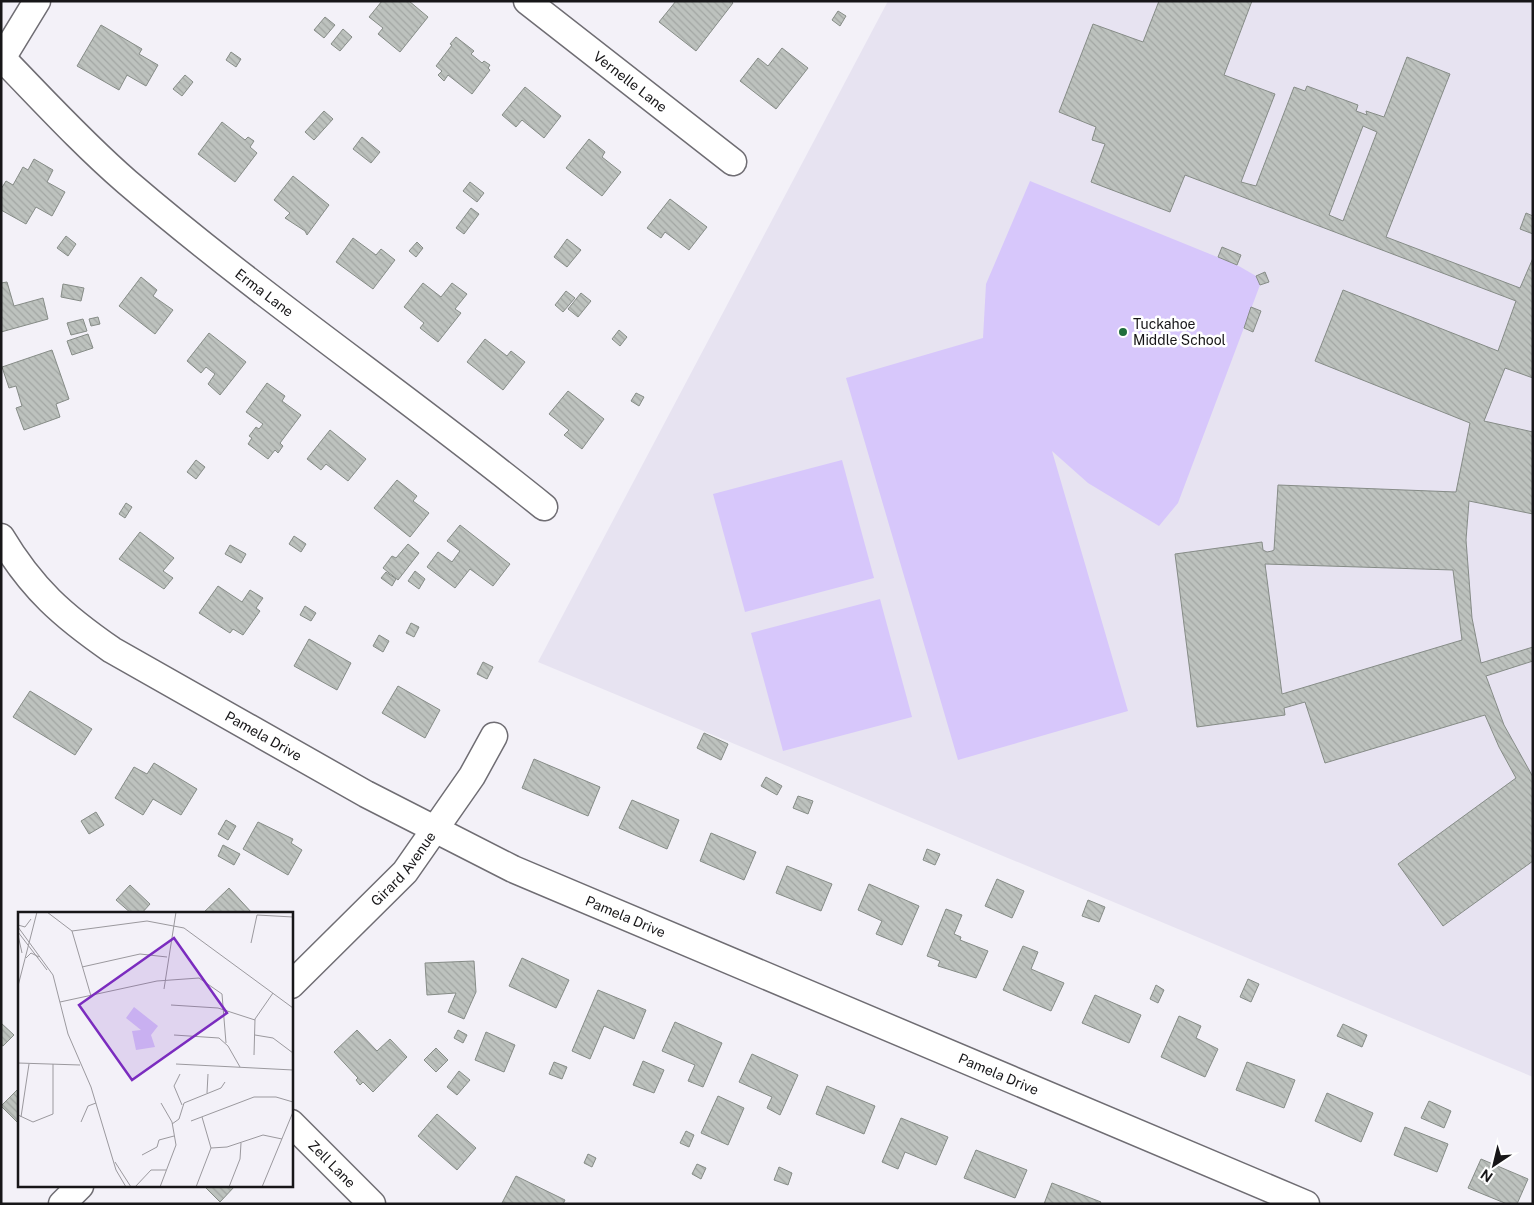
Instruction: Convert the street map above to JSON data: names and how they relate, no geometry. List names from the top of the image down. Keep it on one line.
{"streets":{"street":["Vernelle Lane","Erma Lane","Pamela Drive","Girard Avenue","Zell Lane"]},"crossings":[["Pamela Drive","Girard Avenue"]],"places":["Tuckahoe Middle School"],"north":"bottom left"}
